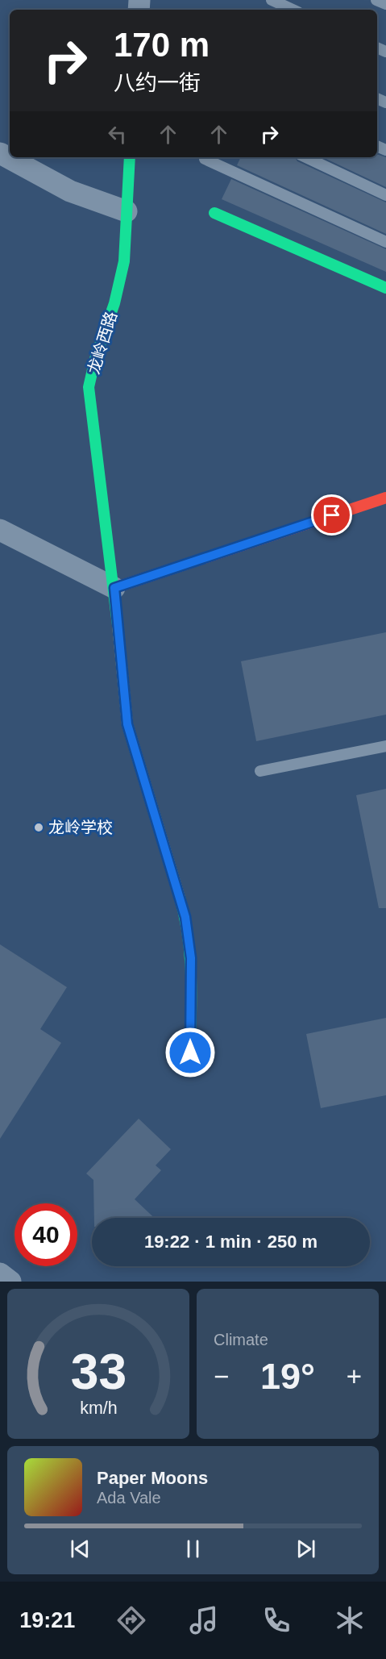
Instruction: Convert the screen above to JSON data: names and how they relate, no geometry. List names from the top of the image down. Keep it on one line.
{"streets":{"street":["龙岭西路"]},"places":["龙岭学校"],"page":{"turn":["170 m","八约一街"],"limit":"40","trip":"19:22 · 1 min · 250 m","tile":"Climate","heat":["−","19°","+"],"song":["Paper Moons","Ada Vale"],"tabs":"19:21","gauge":["33","km/h"]}}
